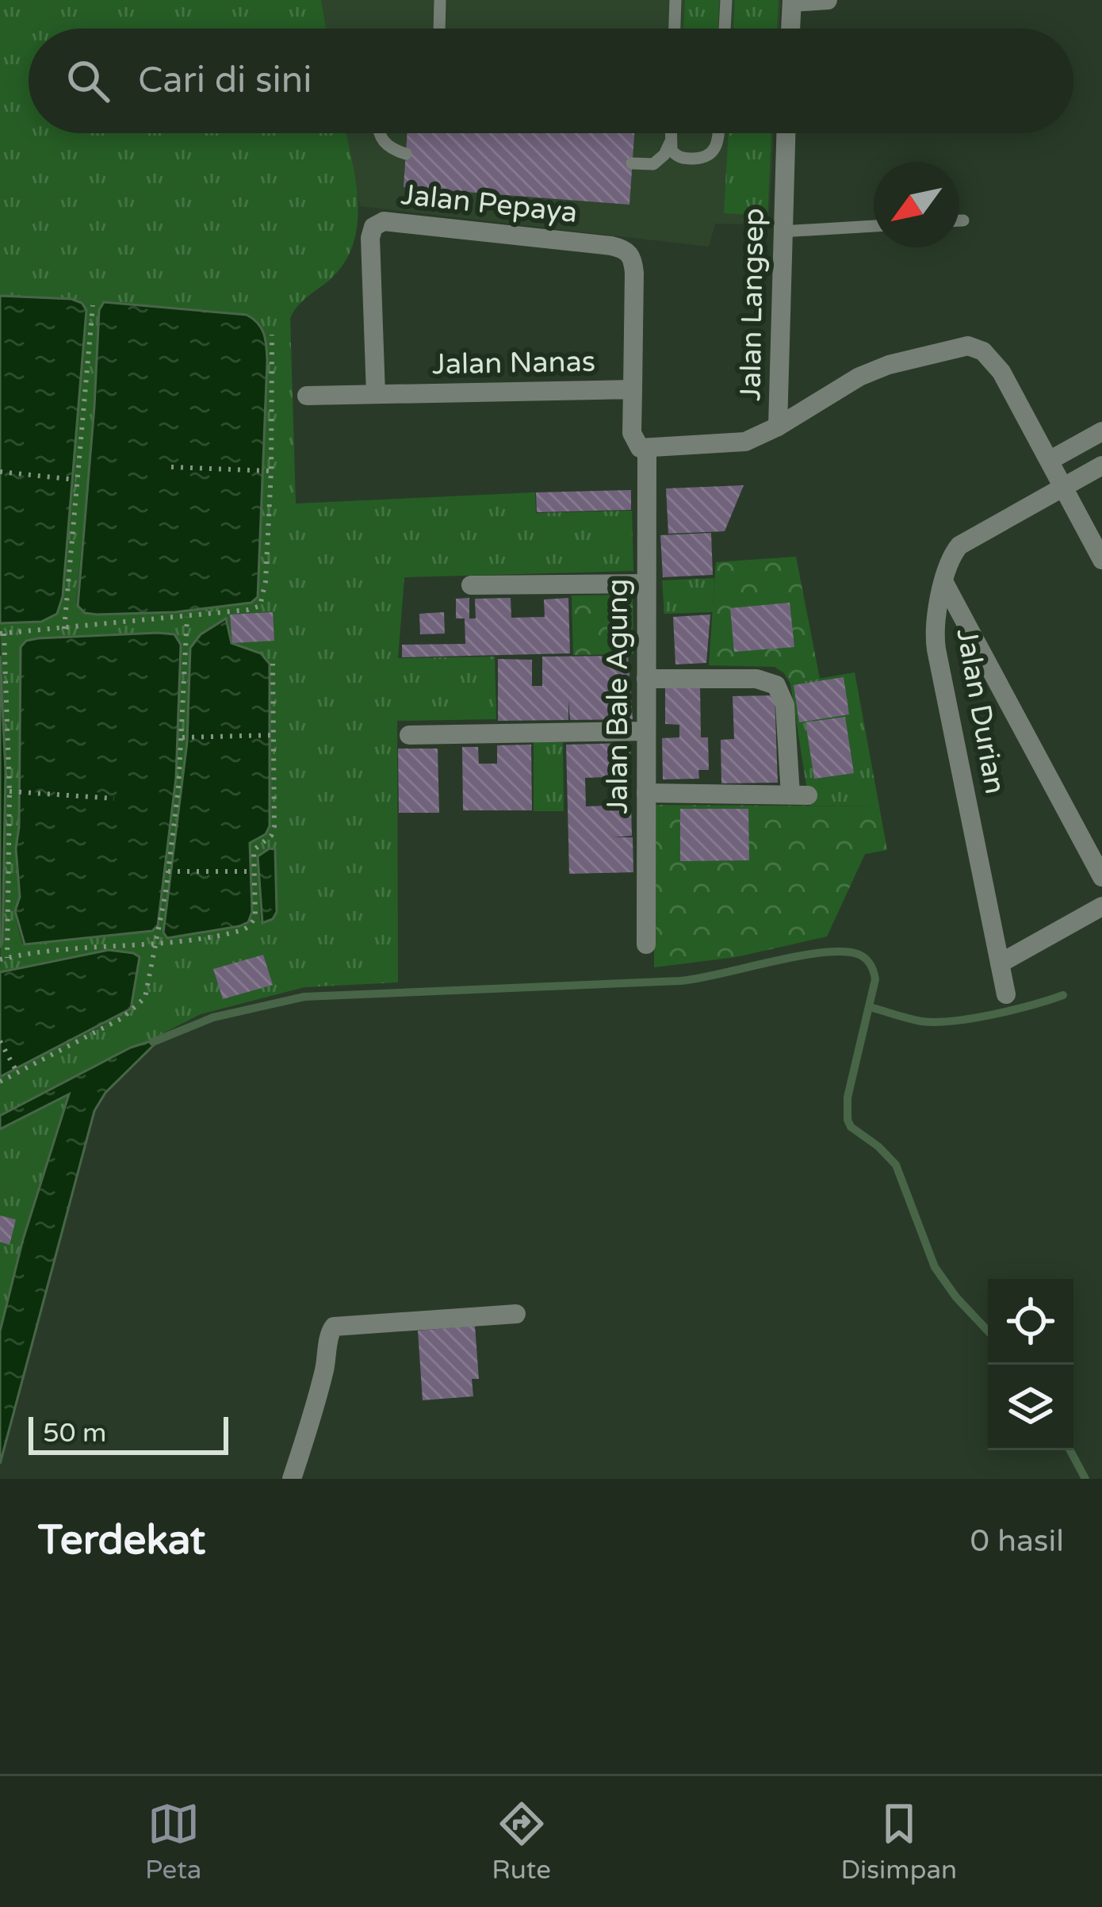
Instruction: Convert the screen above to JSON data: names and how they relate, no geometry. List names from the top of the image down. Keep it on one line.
{"streets":{"street":["Jalan Pepaya","Jalan Langsep","Jalan Nanas","Jalan Bale Agung","Jalan Durian"]},"crossings":[["Jalan Pepaya","Jalan Nanas"],["Jalan Nanas","Jalan Bale Agung"]],"scale_bar":"50 m","north":"bottom left","page":{"search":"Cari di sini","scale":"50 m","heading":["Terdekat","0 hasil"],"nav":["Peta","Rute","Disimpan"]}}
